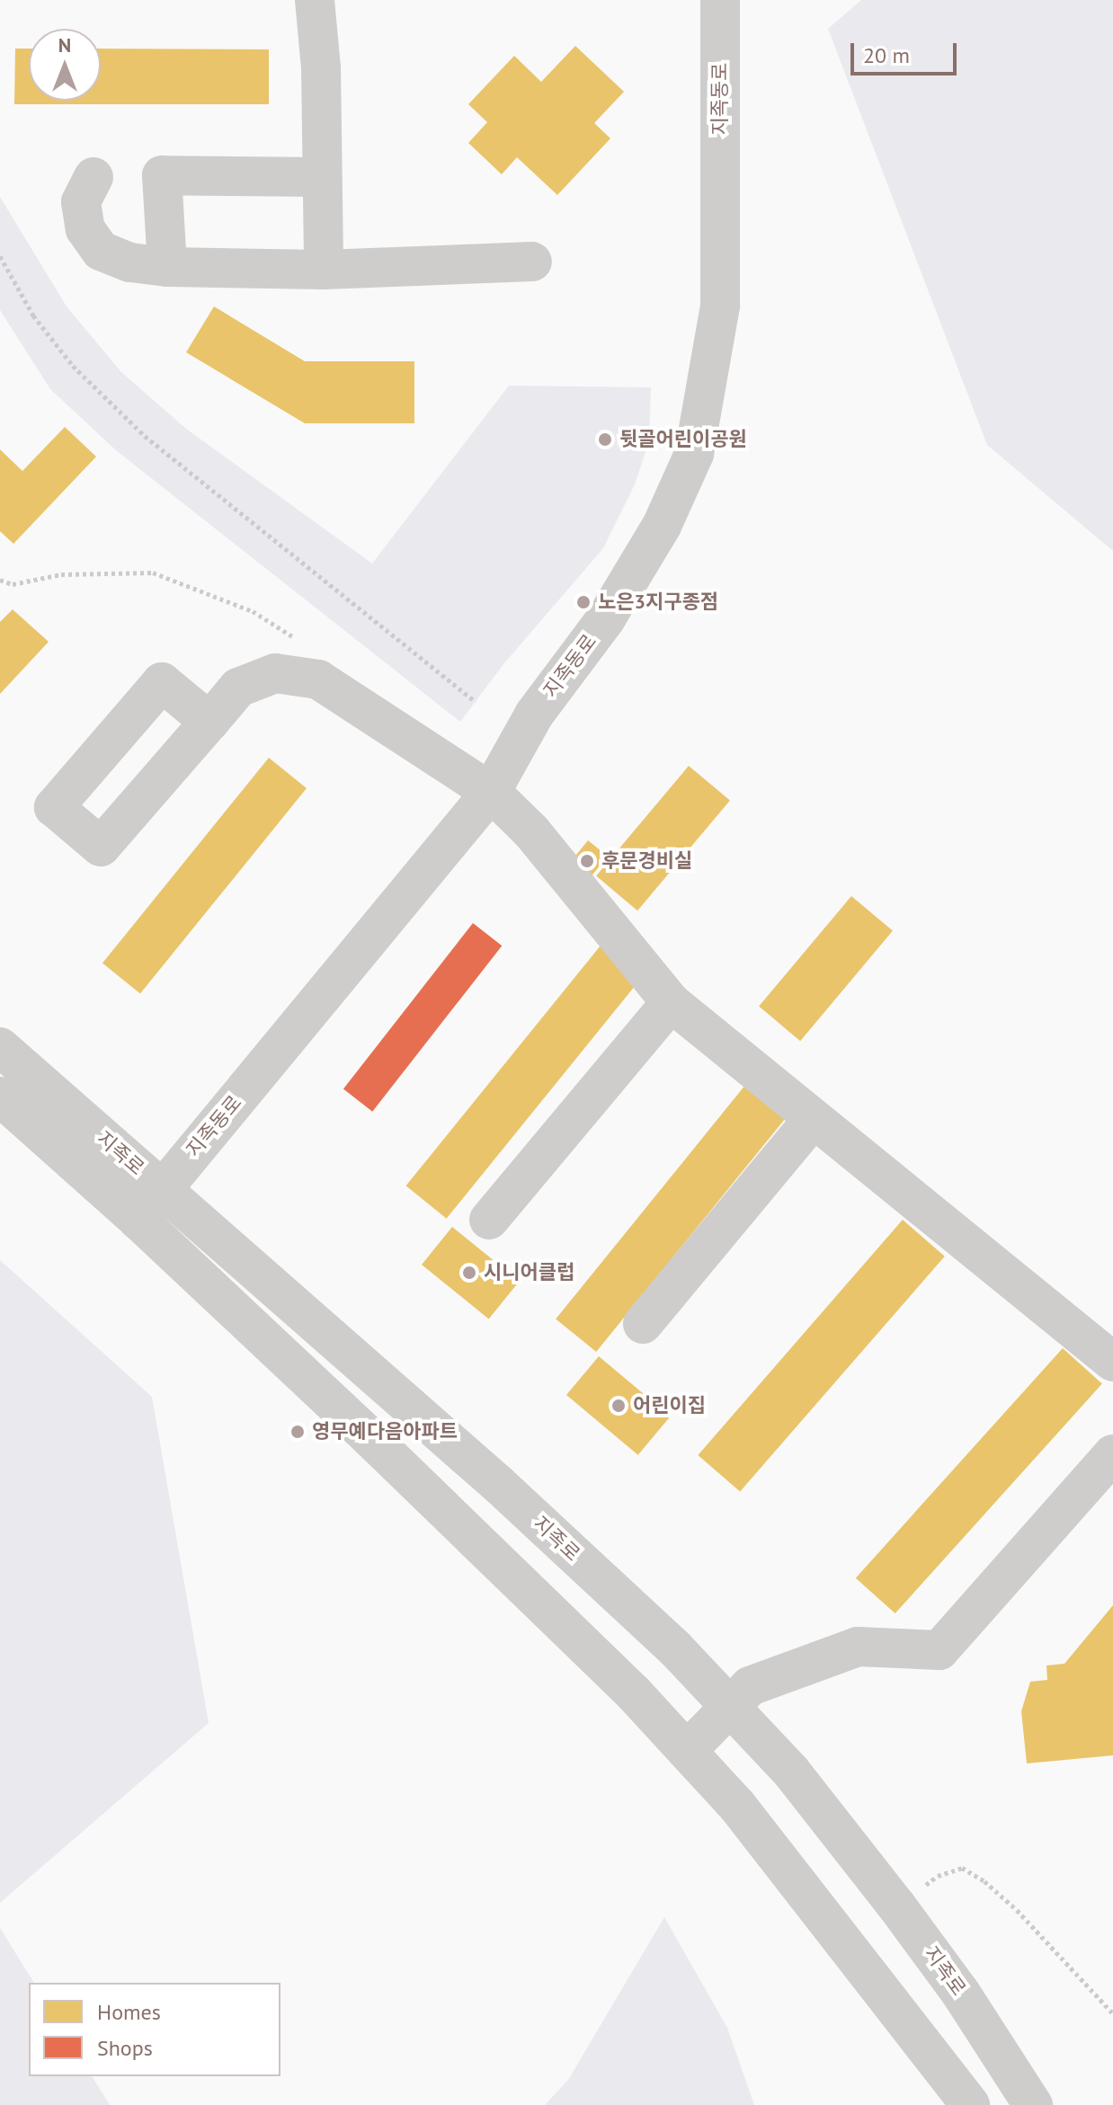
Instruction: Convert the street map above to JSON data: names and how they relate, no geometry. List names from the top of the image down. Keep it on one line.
{"streets":{"street":["지족동로","지족로"]},"crossings":[["지족동로","지족로"]],"places":["뒷골어린이공원","노은3지구종점","후문경비실","시니어클럽","어린이집","영무예다음아파트"],"legend":["Homes","Shops"],"scale_bar":"20 m","north":"top"}
